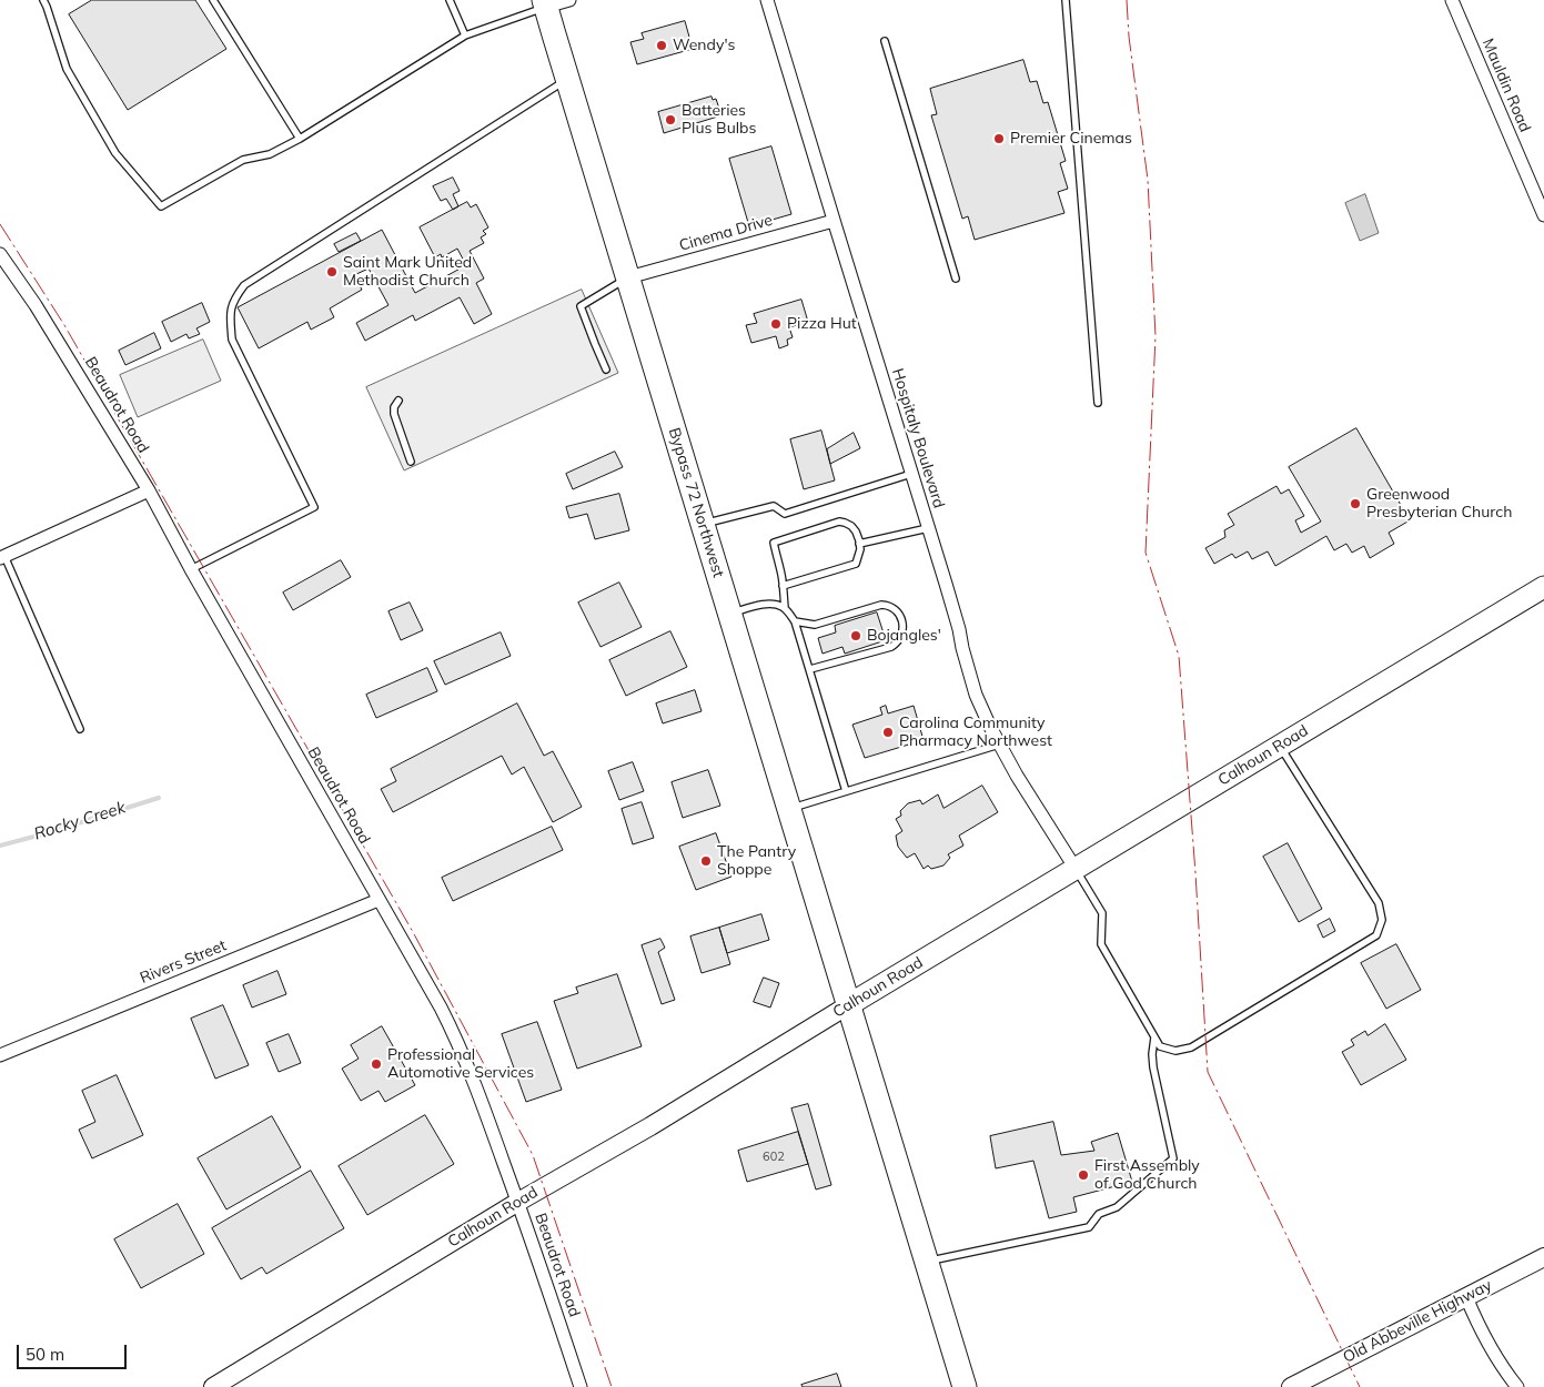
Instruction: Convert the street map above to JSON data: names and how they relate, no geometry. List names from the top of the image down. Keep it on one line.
{"streets":{"highway":["Bypass 72 Northwest"],"main road":["Calhoun Road","Old Abbeville Highway"],"street":["Mauldin Road","Cinema Drive","Beaudrot Road","Hospitaly Boulevard","Rivers Street"]},"crossings":[["Cinema Drive","Hospitaly Boulevard"],["Cinema Drive","Bypass 72 Northwest"],["Beaudrot Road","Calhoun Road"],["Beaudrot Road","Rivers Street"],["Hospitaly Boulevard","Calhoun Road"],["Bypass 72 Northwest","Calhoun Road"]],"water":["Rocky Creek"],"places":["Wendy's","Batteries Plus Bulbs","Premier Cinemas","Saint Mark United Methodist Church","Pizza Hut","Greenwood Presbyterian Church","Bojangles'","Carolina Community Pharmacy Northwest","The Pantry Shoppe","Professional Automotive Services","First Assembly of God Church"],"house_numbers":["602"],"scale_bar":"50 m"}
